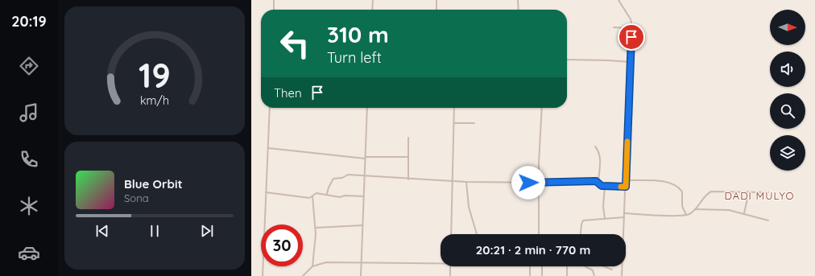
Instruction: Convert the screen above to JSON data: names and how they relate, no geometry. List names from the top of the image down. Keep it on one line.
{"districts":["DADI MULYO"],"north":"right","page":{"tabs":"20:19","turn":["310 m","Turn left"],"then":"Then","song":["Blue Orbit","Sona"],"limit":"30","trip":"20:21 · 2 min · 770 m","gauge":["19","km/h"]}}
